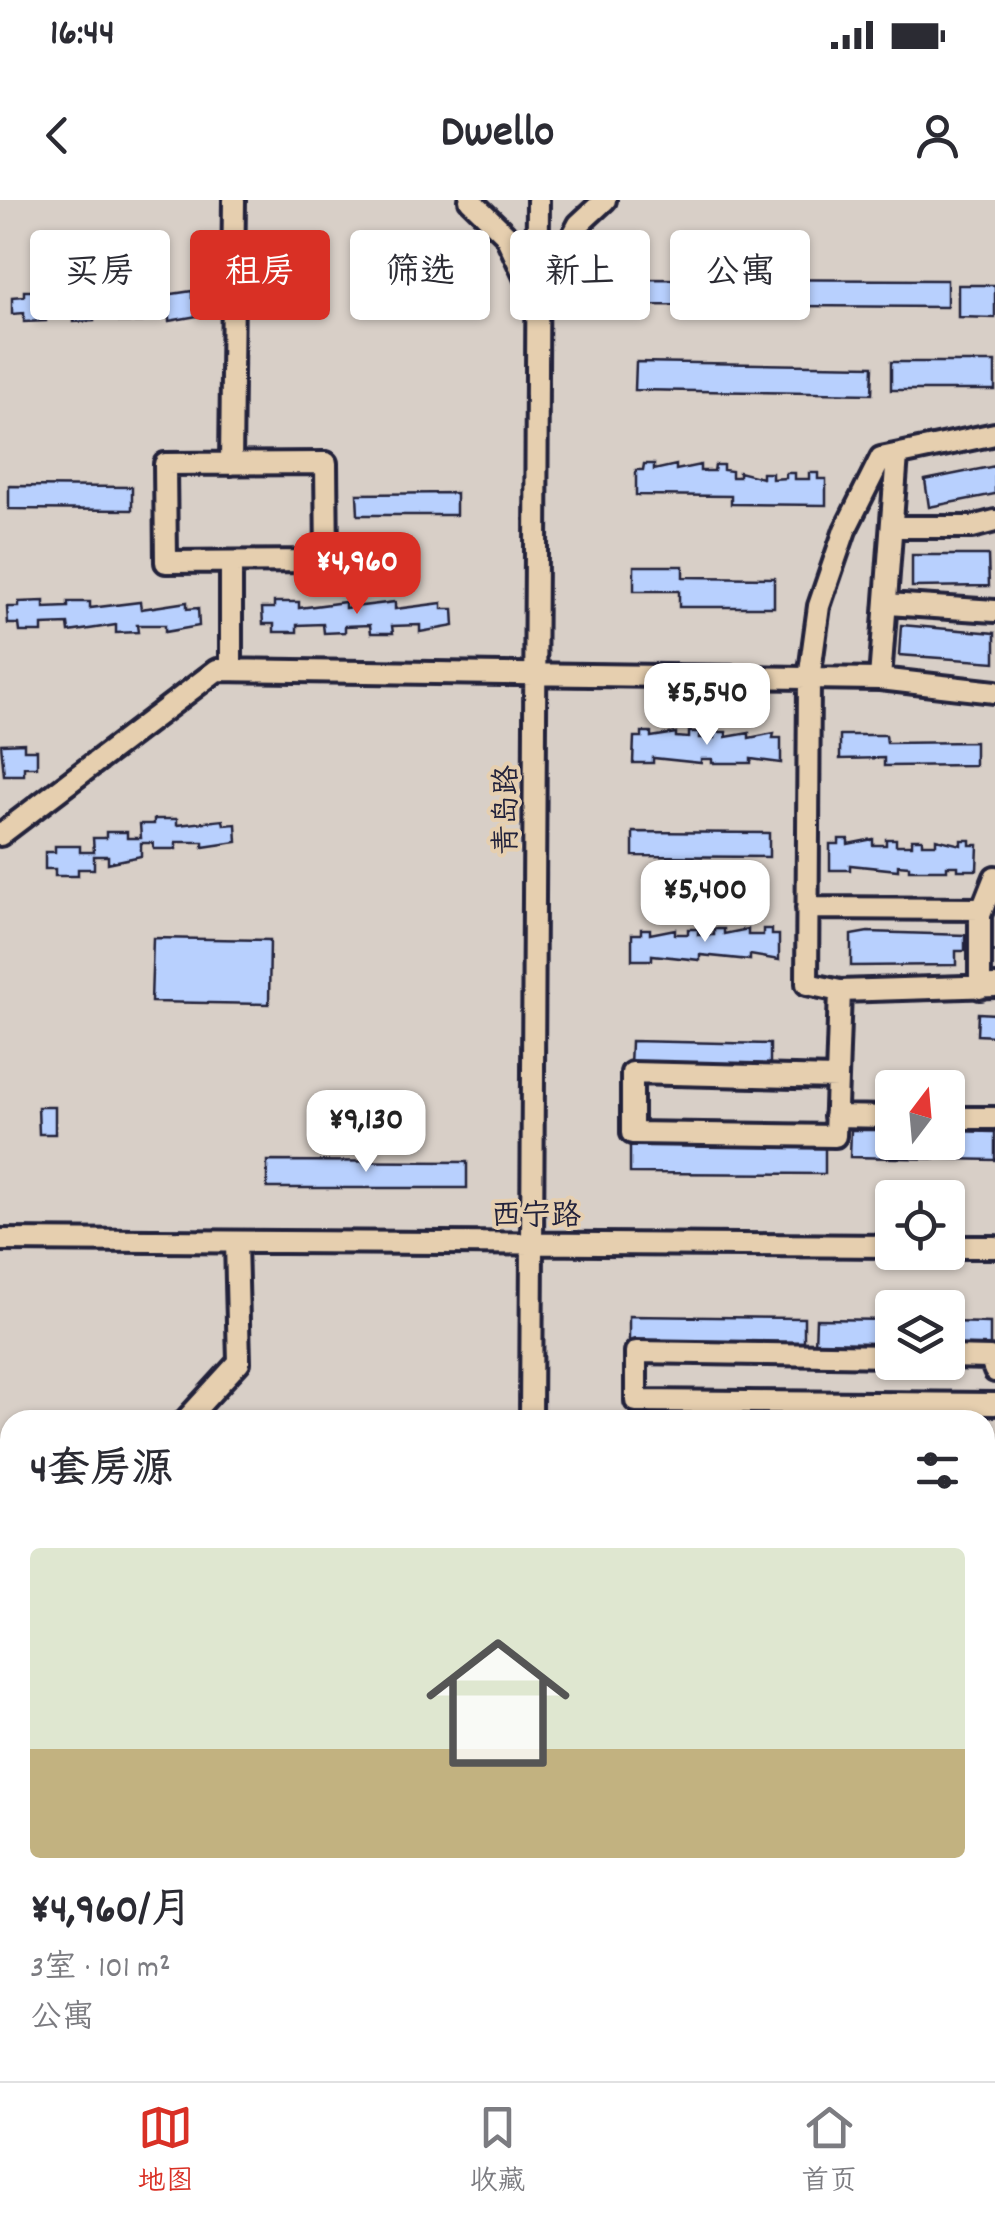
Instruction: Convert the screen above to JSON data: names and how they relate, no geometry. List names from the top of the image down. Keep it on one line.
{"streets":{"street":["青岛路","西宁路"]},"crossings":[["青岛路","西宁路"]],"north":"top","page":{"status":"16:44","header":"Dwello","chip":["买房","租房","筛选","新上","公寓"],"price":["¥4,960","¥5,540","¥5,400","¥9,130"],"heading":"4套房源","list":[{"name":"¥4,960/月","note":"3室 · 101 m² · 公寓"}],"tabs":["地图","收藏","首页"]}}
